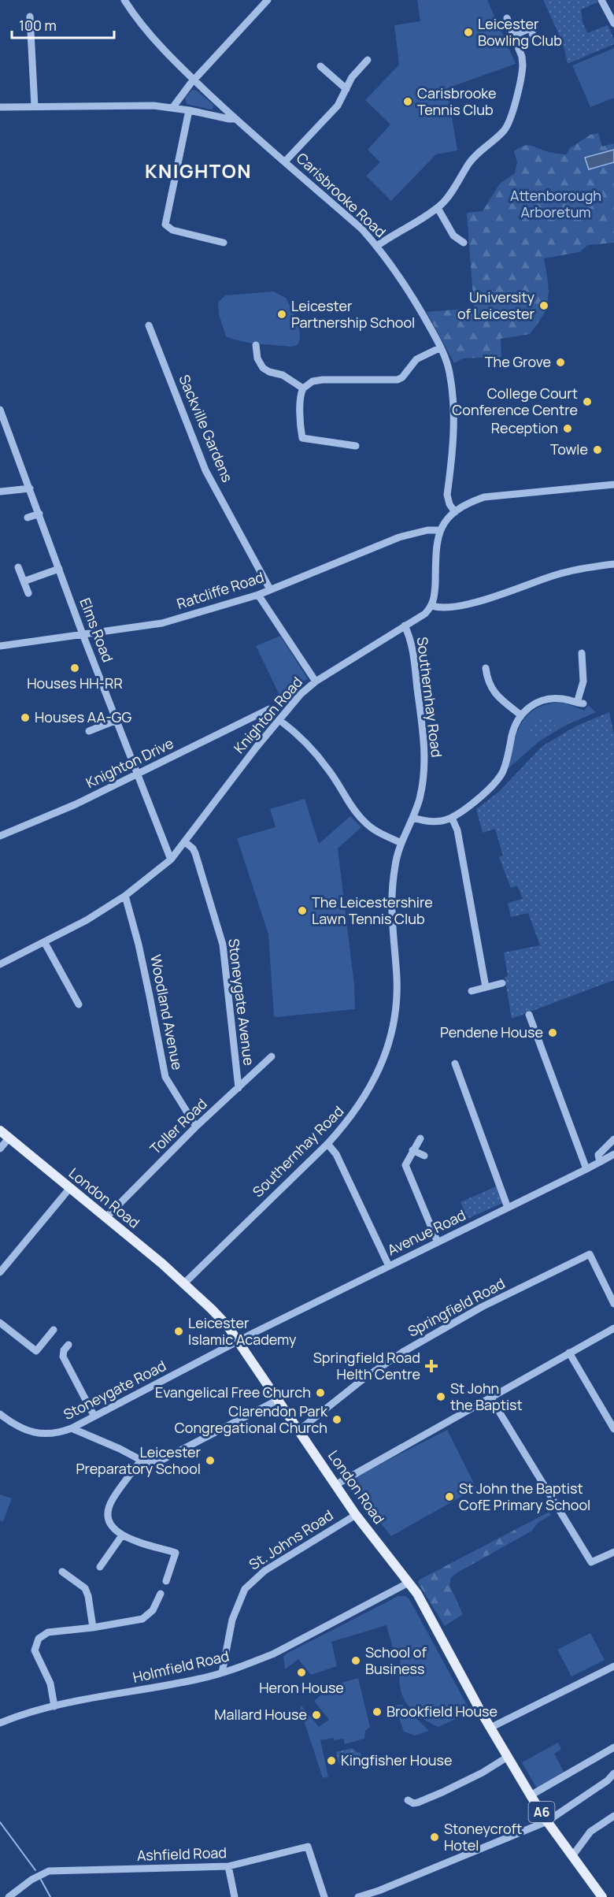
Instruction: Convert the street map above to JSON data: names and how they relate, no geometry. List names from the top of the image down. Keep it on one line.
{"streets":{"main road":["London Road","A6"],"street":["Carisbrooke Road","Sackville Gardens","Ratcliffe Road","Elms Road","Southernhay Road","Knighton Road","Knighton Drive","Stoneygate Avenue","Woodland Avenue","Toller Road","Avenue Road","Springfield Road","Stoneygate Road","St. Johns Road","Holmfield Road","Ashfield Road"]},"crossings":[["Sackville Gardens","Ratcliffe Road"],["Ratcliffe Road","Elms Road"],["Elms Road","Knighton Road"],["Elms Road","Knighton Drive"],["Southernhay Road","Knighton Road"],["Southernhay Road","London Road"],["Knighton Road","Stoneygate Avenue"],["Knighton Road","Woodland Avenue"],["Stoneygate Avenue","Toller Road"],["Woodland Avenue","Toller Road"],["Toller Road","London Road"],["London Road","Avenue Road"],["London Road","Springfield Road"],["London Road","Stoneygate Road"],["London Road","St. Johns Road"],["London Road","Holmfield Road"],["Avenue Road","Stoneygate Road"],["St. Johns Road","Holmfield Road"]],"districts":["KNIGHTON"],"parks":["Attenborough Arboretum"],"places":{"other":["Leicester Bowling Club","Carisbrooke Tennis Club","University of Leicester","Leicester Partnership School","The Grove","College Court Conference Centre","Reception","Towle","Houses HH-RR","Houses AA-GG","The Leicestershire Lawn Tennis Club","Pendene House","Leicester Islamic Academy","Evangelical Free Church","St John the Baptist","Clarendon Park Congregational Church","Leicester Preparatory School","St John the Baptist CofE Primary School","School of Business","Heron House","Brookfield House","Mallard House","Kingfisher House","Stoneycroft Hotel"],"health":["Springfield Road Helth Centre"]},"scale_bar":"100 m"}
